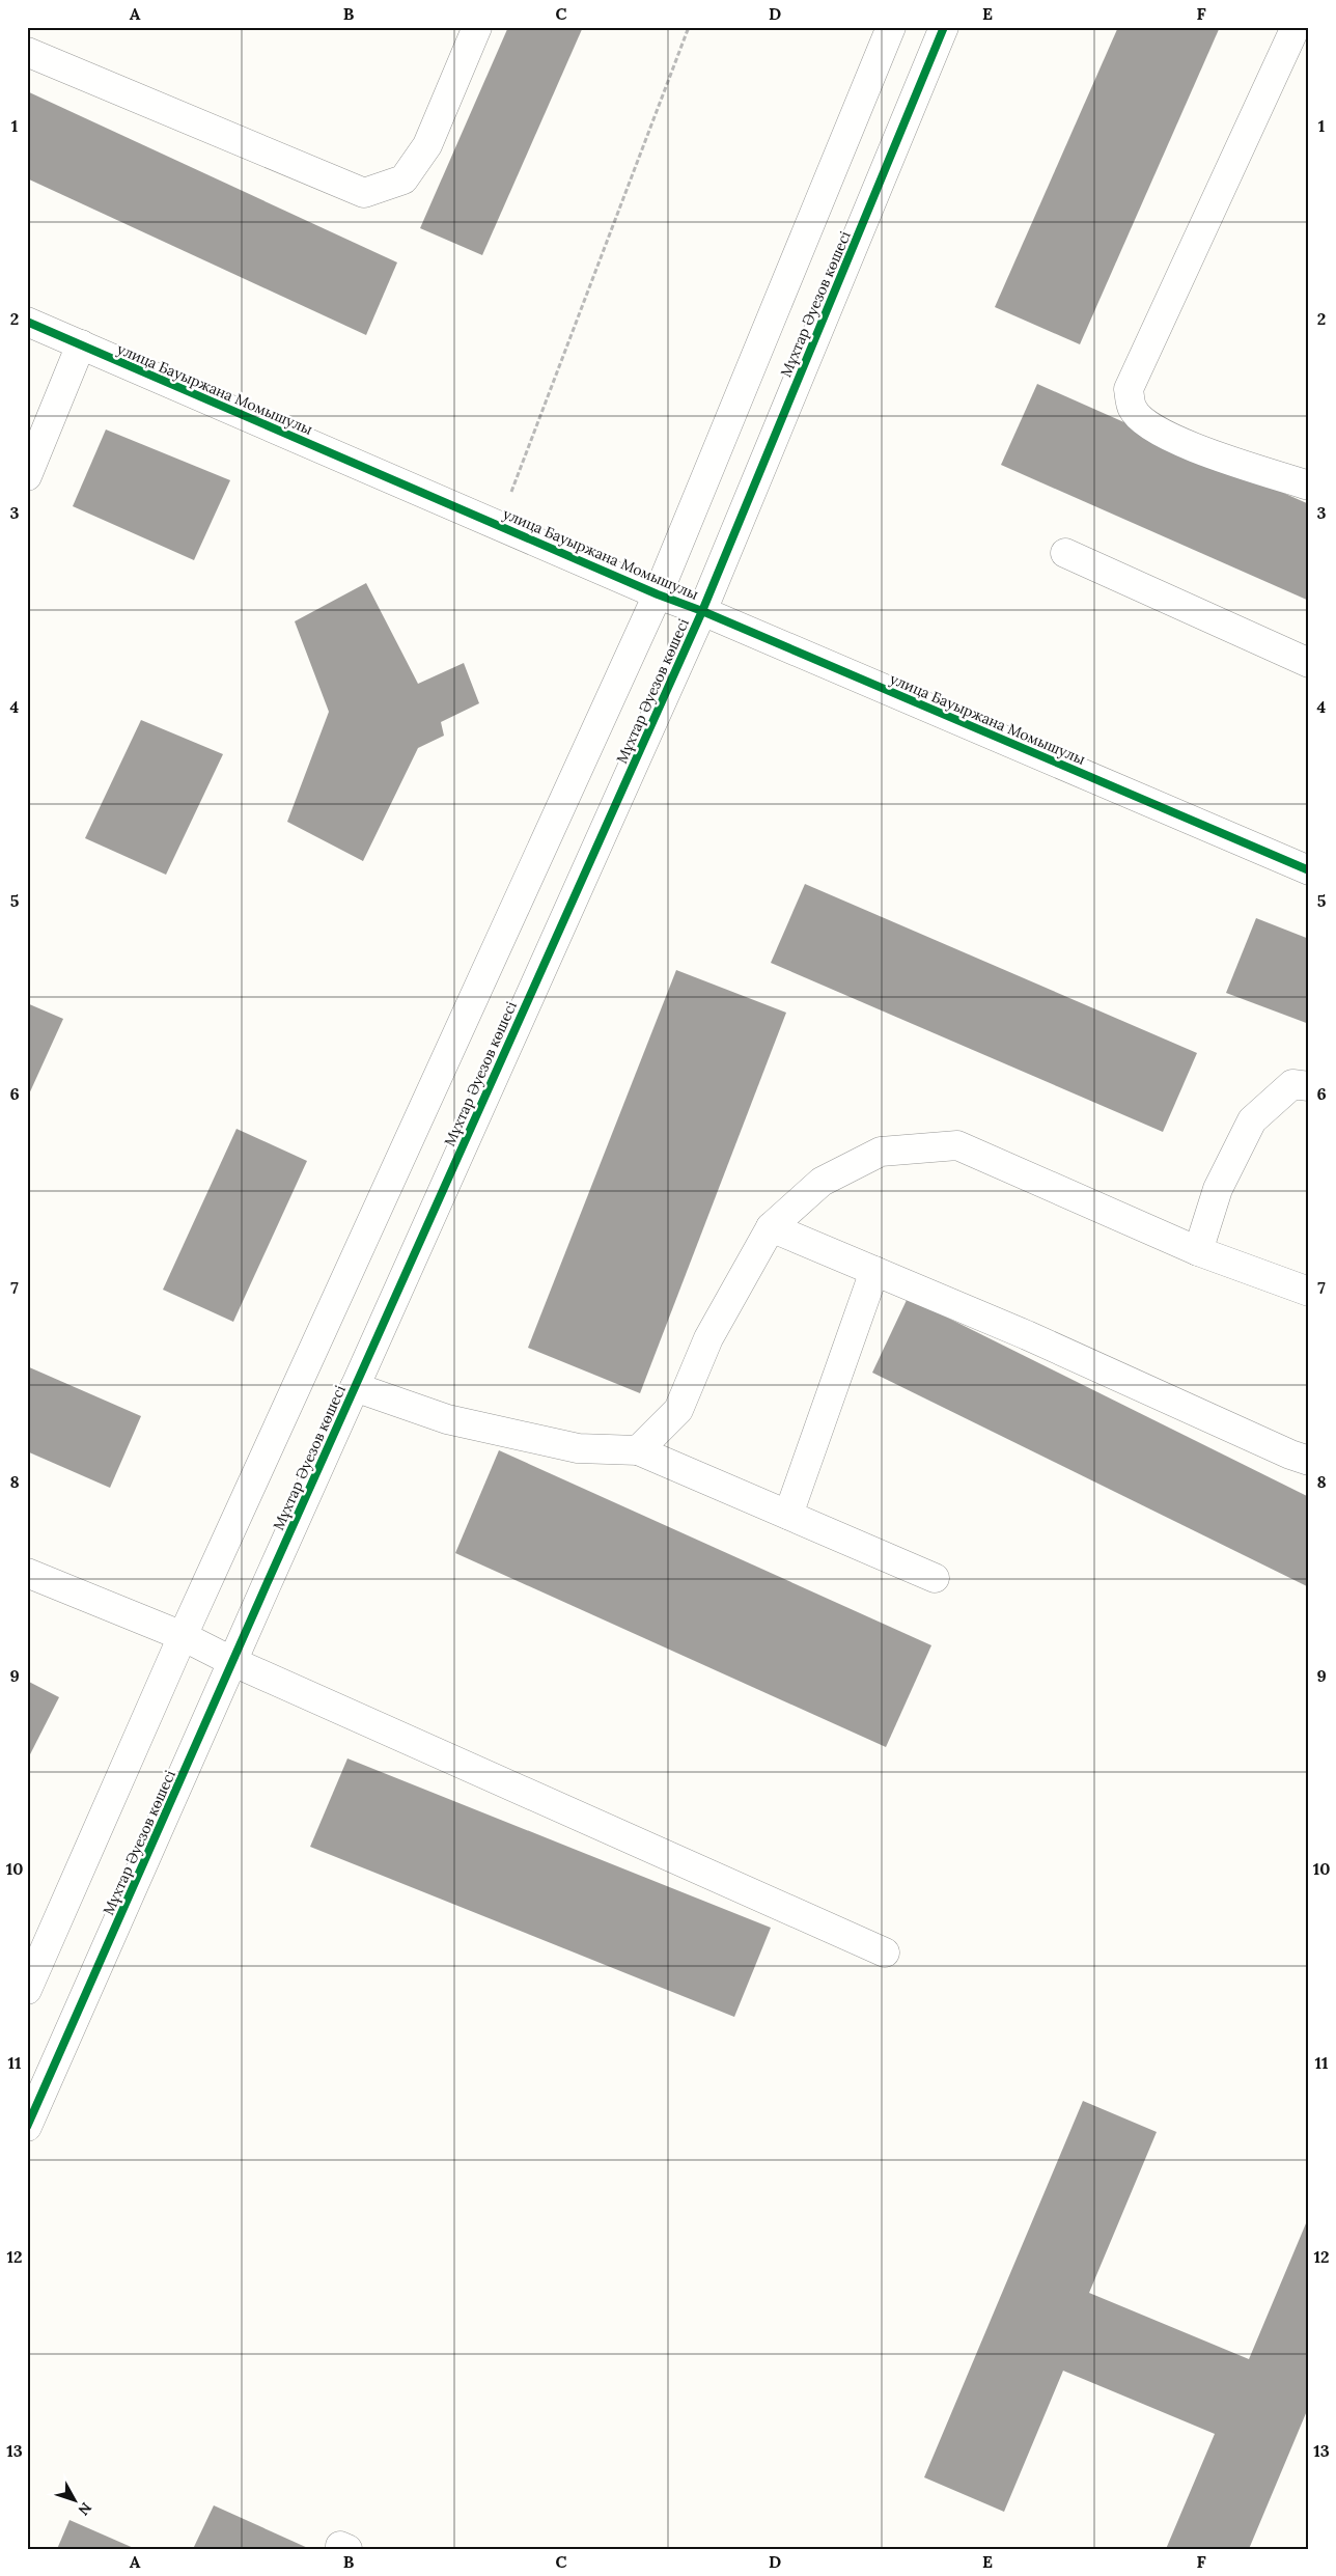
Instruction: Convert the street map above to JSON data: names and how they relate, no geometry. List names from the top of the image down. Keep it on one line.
{"streets":{"street":["Мұхтар Әуезов көшесі","улица Бауыржана Момышулы"]},"crossings":[["Мұхтар Әуезов көшесі","улица Бауыржана Момышулы"]],"north":"bottom right","grid":{"columns":["A","B","C","D","E","F"],"rows":["1","2","3","4","5","6","7","8","9","10","11","12","13"]}}
